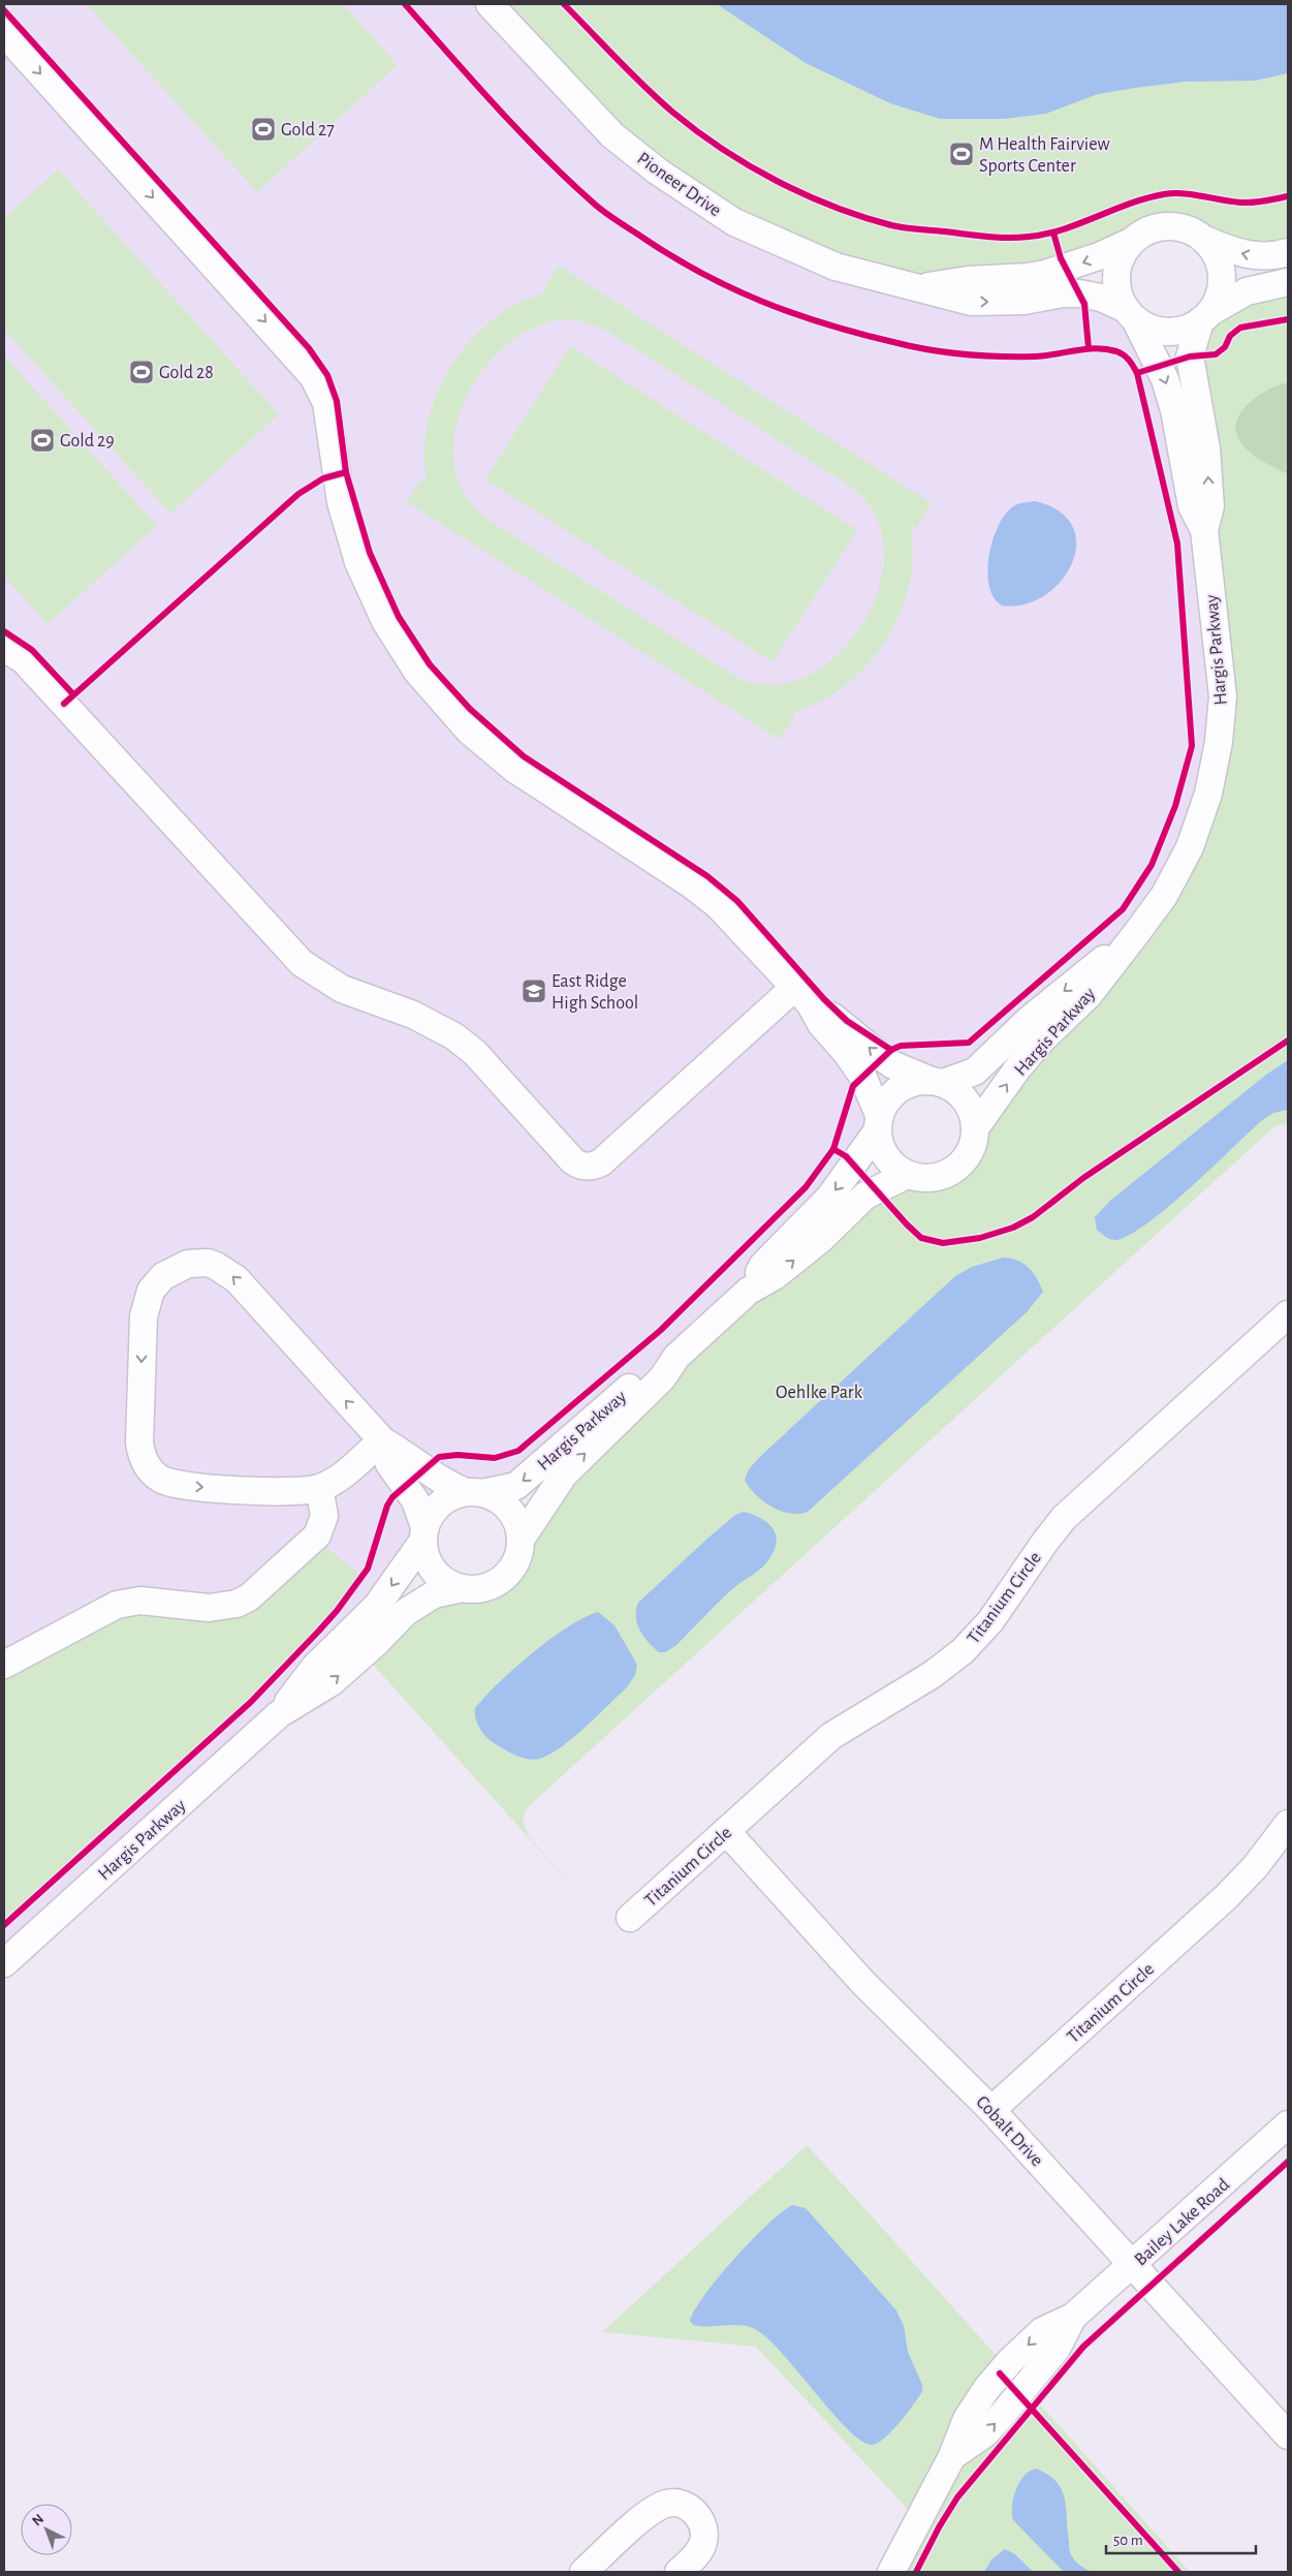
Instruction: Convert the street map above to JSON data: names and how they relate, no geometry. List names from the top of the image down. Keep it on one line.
{"streets":{"street":["Pioneer Drive","Hargis Parkway","Titanium Circle","Cobalt Drive","Bailey Lake Road"]},"crossings":[["Pioneer Drive","Hargis Parkway"],["Titanium Circle","Cobalt Drive"],["Cobalt Drive","Bailey Lake Road"]],"parks":["Oehlke Park"],"places":{"sports":["Gold 27","M Health Fairview Sports Center","Gold 28","Gold 29"],"school or university":["East Ridge High School"]},"scale_bar":"50 m","north":"top left"}
